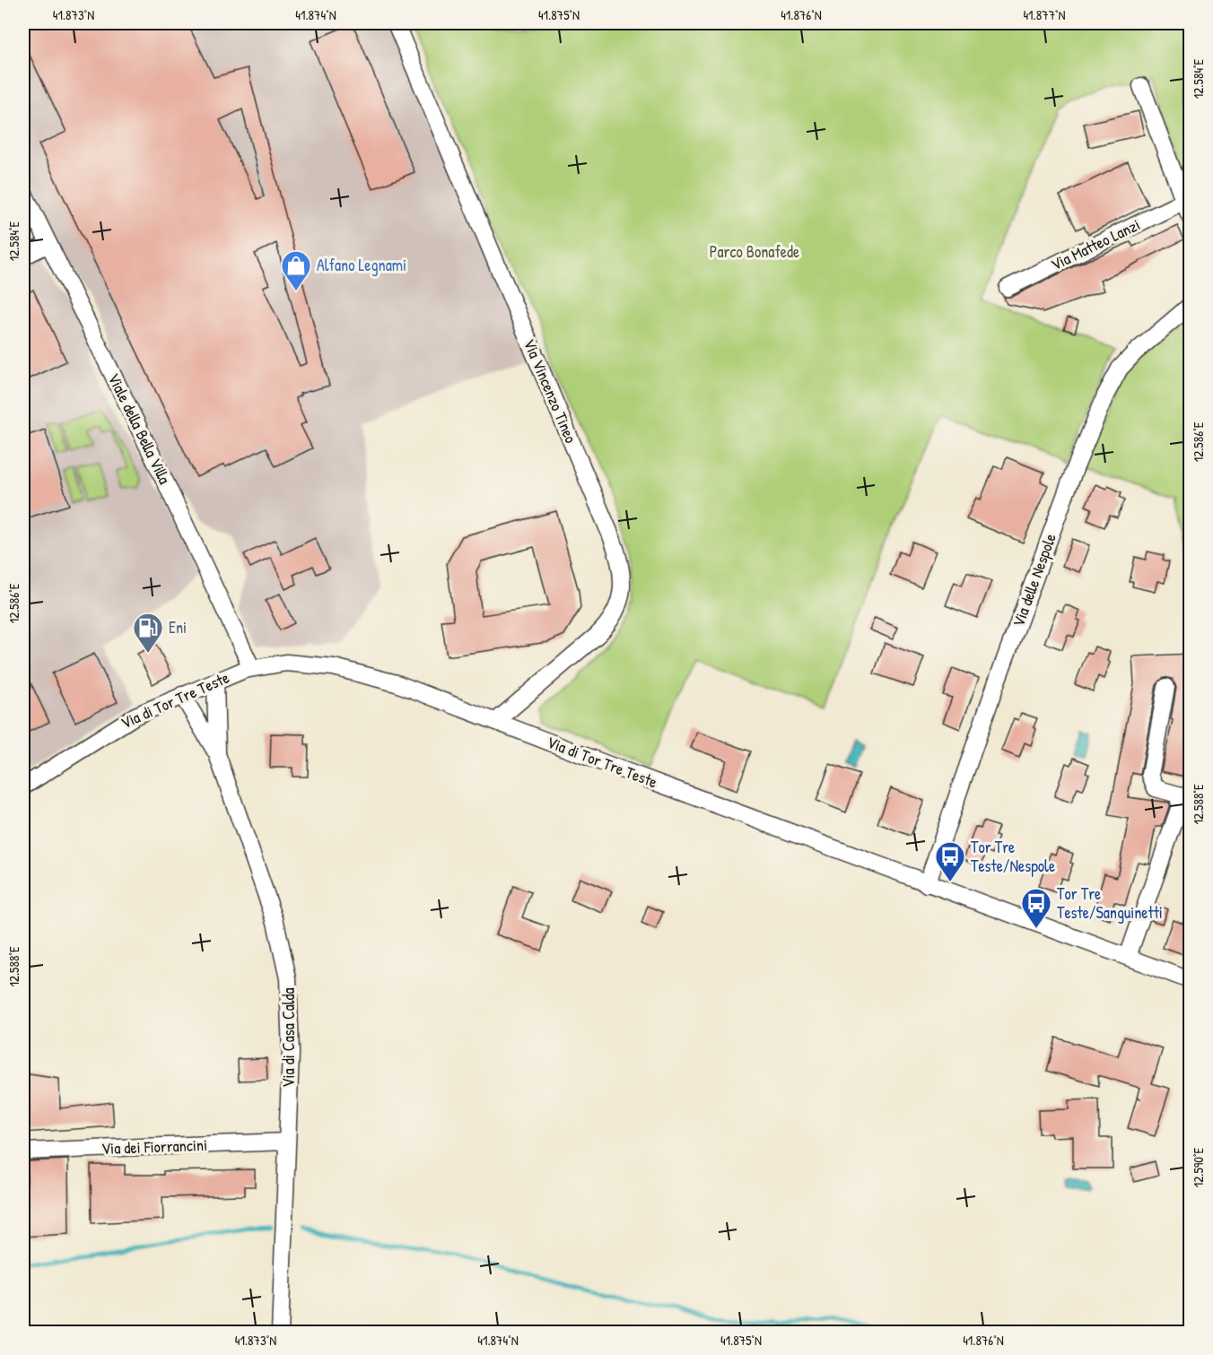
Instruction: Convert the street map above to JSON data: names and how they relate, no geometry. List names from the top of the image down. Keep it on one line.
{"streets":{"street":["Via Matteo Lanzi","Via Vincenzo Tineo","Viale della Bella Villa","Via delle Nespole","Via di Tor Tre Teste","Via di Casa Calda","Via dei Fiorrancini"]},"crossings":[["Via Vincenzo Tineo","Via di Tor Tre Teste"],["Viale della Bella Villa","Via di Tor Tre Teste"],["Via delle Nespole","Via di Tor Tre Teste"],["Via di Tor Tre Teste","Via di Casa Calda"],["Via di Casa Calda","Via dei Fiorrancini"]],"parks":["Parco Bonafede"],"places":{"shop":["Alfano Legnami"],"fuel station":["Eni"],"bus stop":["Tor Tre Teste/Nespole","Tor Tre Teste/Sanguinetti"]},"coordinates":["41.873°N","41.874°N","41.875°N","41.876°N","41.877°N","12.584°E","12.586°E","12.588°E","12.590°E"]}
